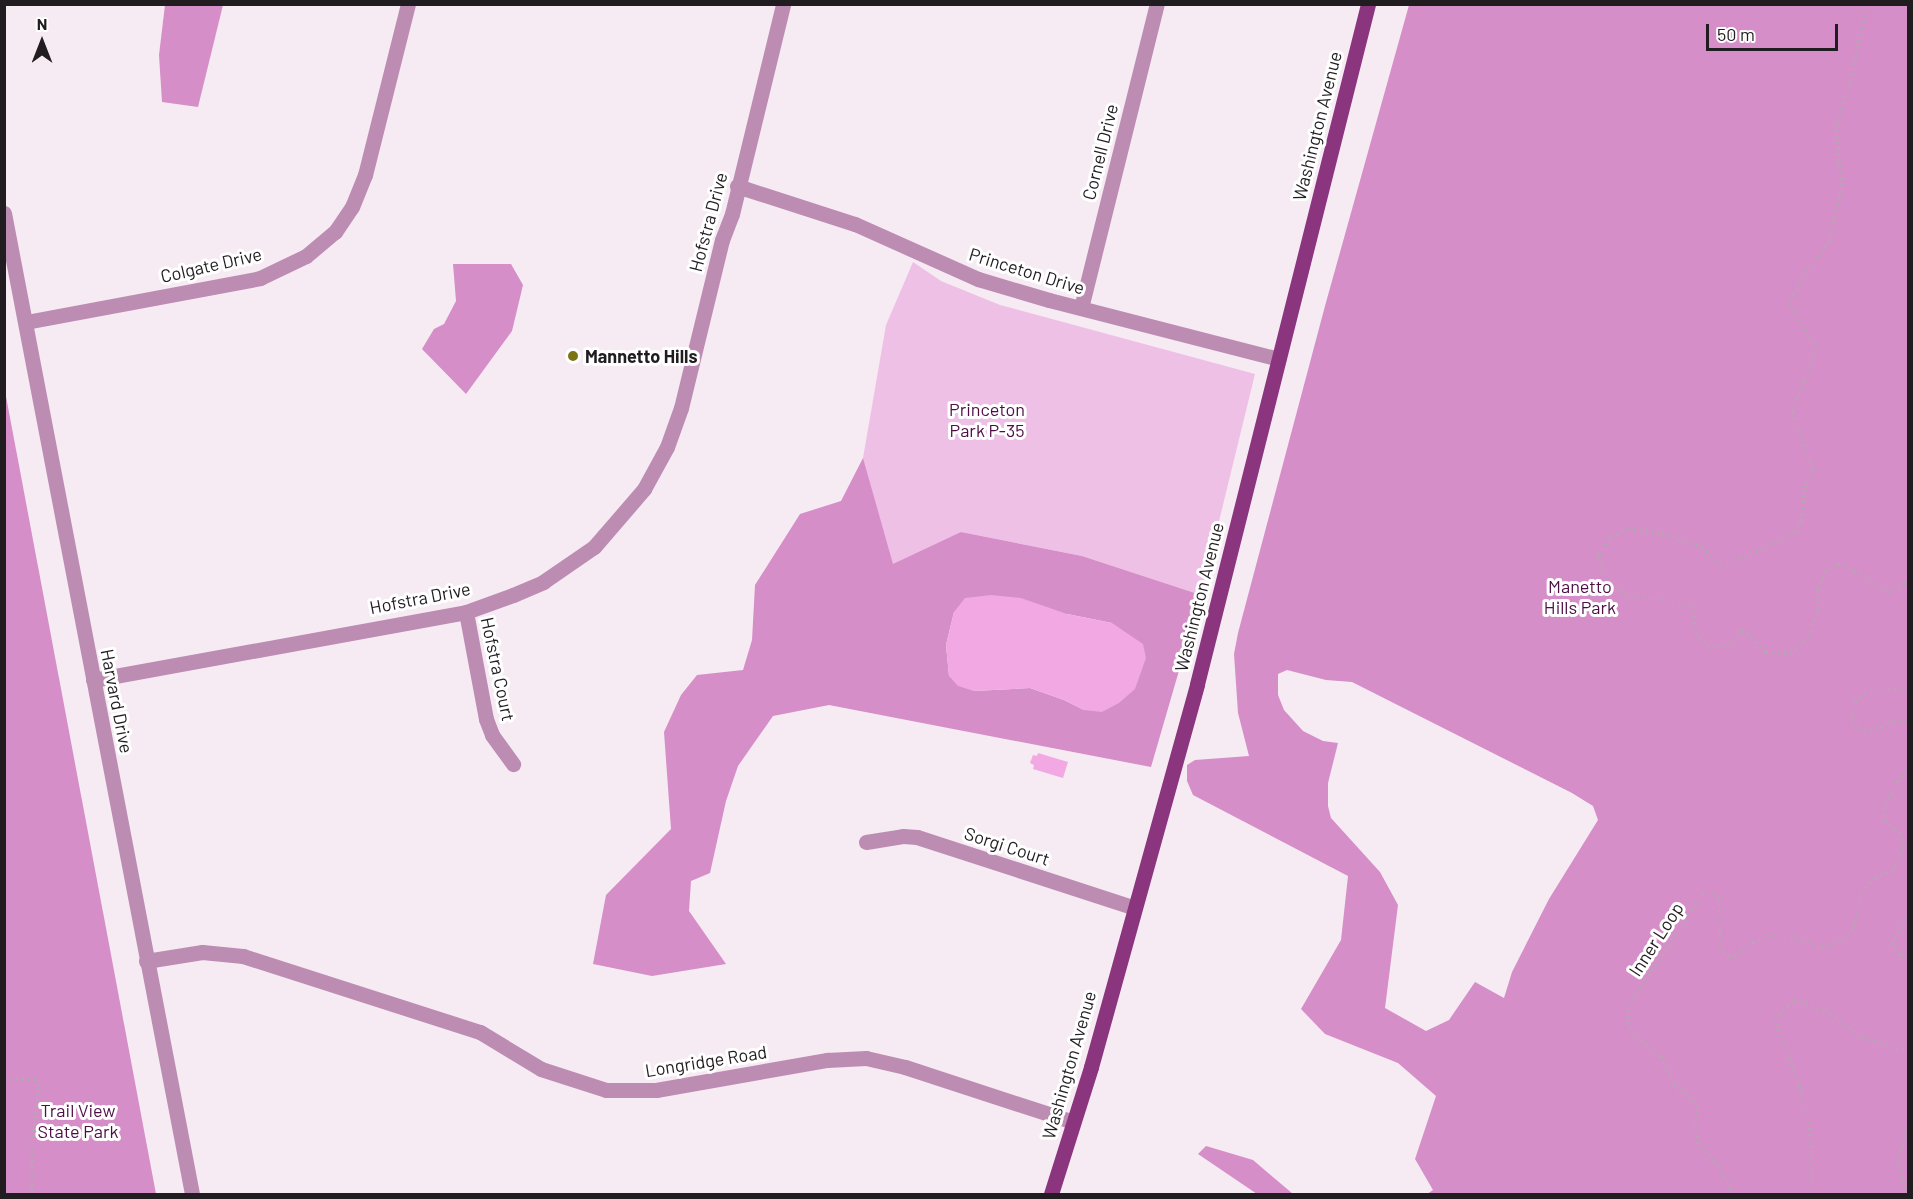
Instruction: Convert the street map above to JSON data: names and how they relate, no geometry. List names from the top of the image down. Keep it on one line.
{"streets":{"main road":["Washington Avenue"],"street":["Cornell Drive","Hofstra Drive","Colgate Drive","Princeton Drive","Hofstra Court","Harvard Drive","Sorgi Court","Longridge Road"],"path":["Inner Loop"]},"crossings":[["Washington Avenue","Princeton Drive"],["Washington Avenue","Sorgi Court"],["Washington Avenue","Longridge Road"],["Cornell Drive","Princeton Drive"],["Hofstra Drive","Princeton Drive"],["Hofstra Drive","Hofstra Court"],["Hofstra Drive","Harvard Drive"],["Colgate Drive","Harvard Drive"],["Harvard Drive","Longridge Road"]],"parks":["Princeton Park P-35","Manetto Hills Park","Trail View State Park"],"places":["Mannetto Hills"],"scale_bar":"50 m","north":"top"}
